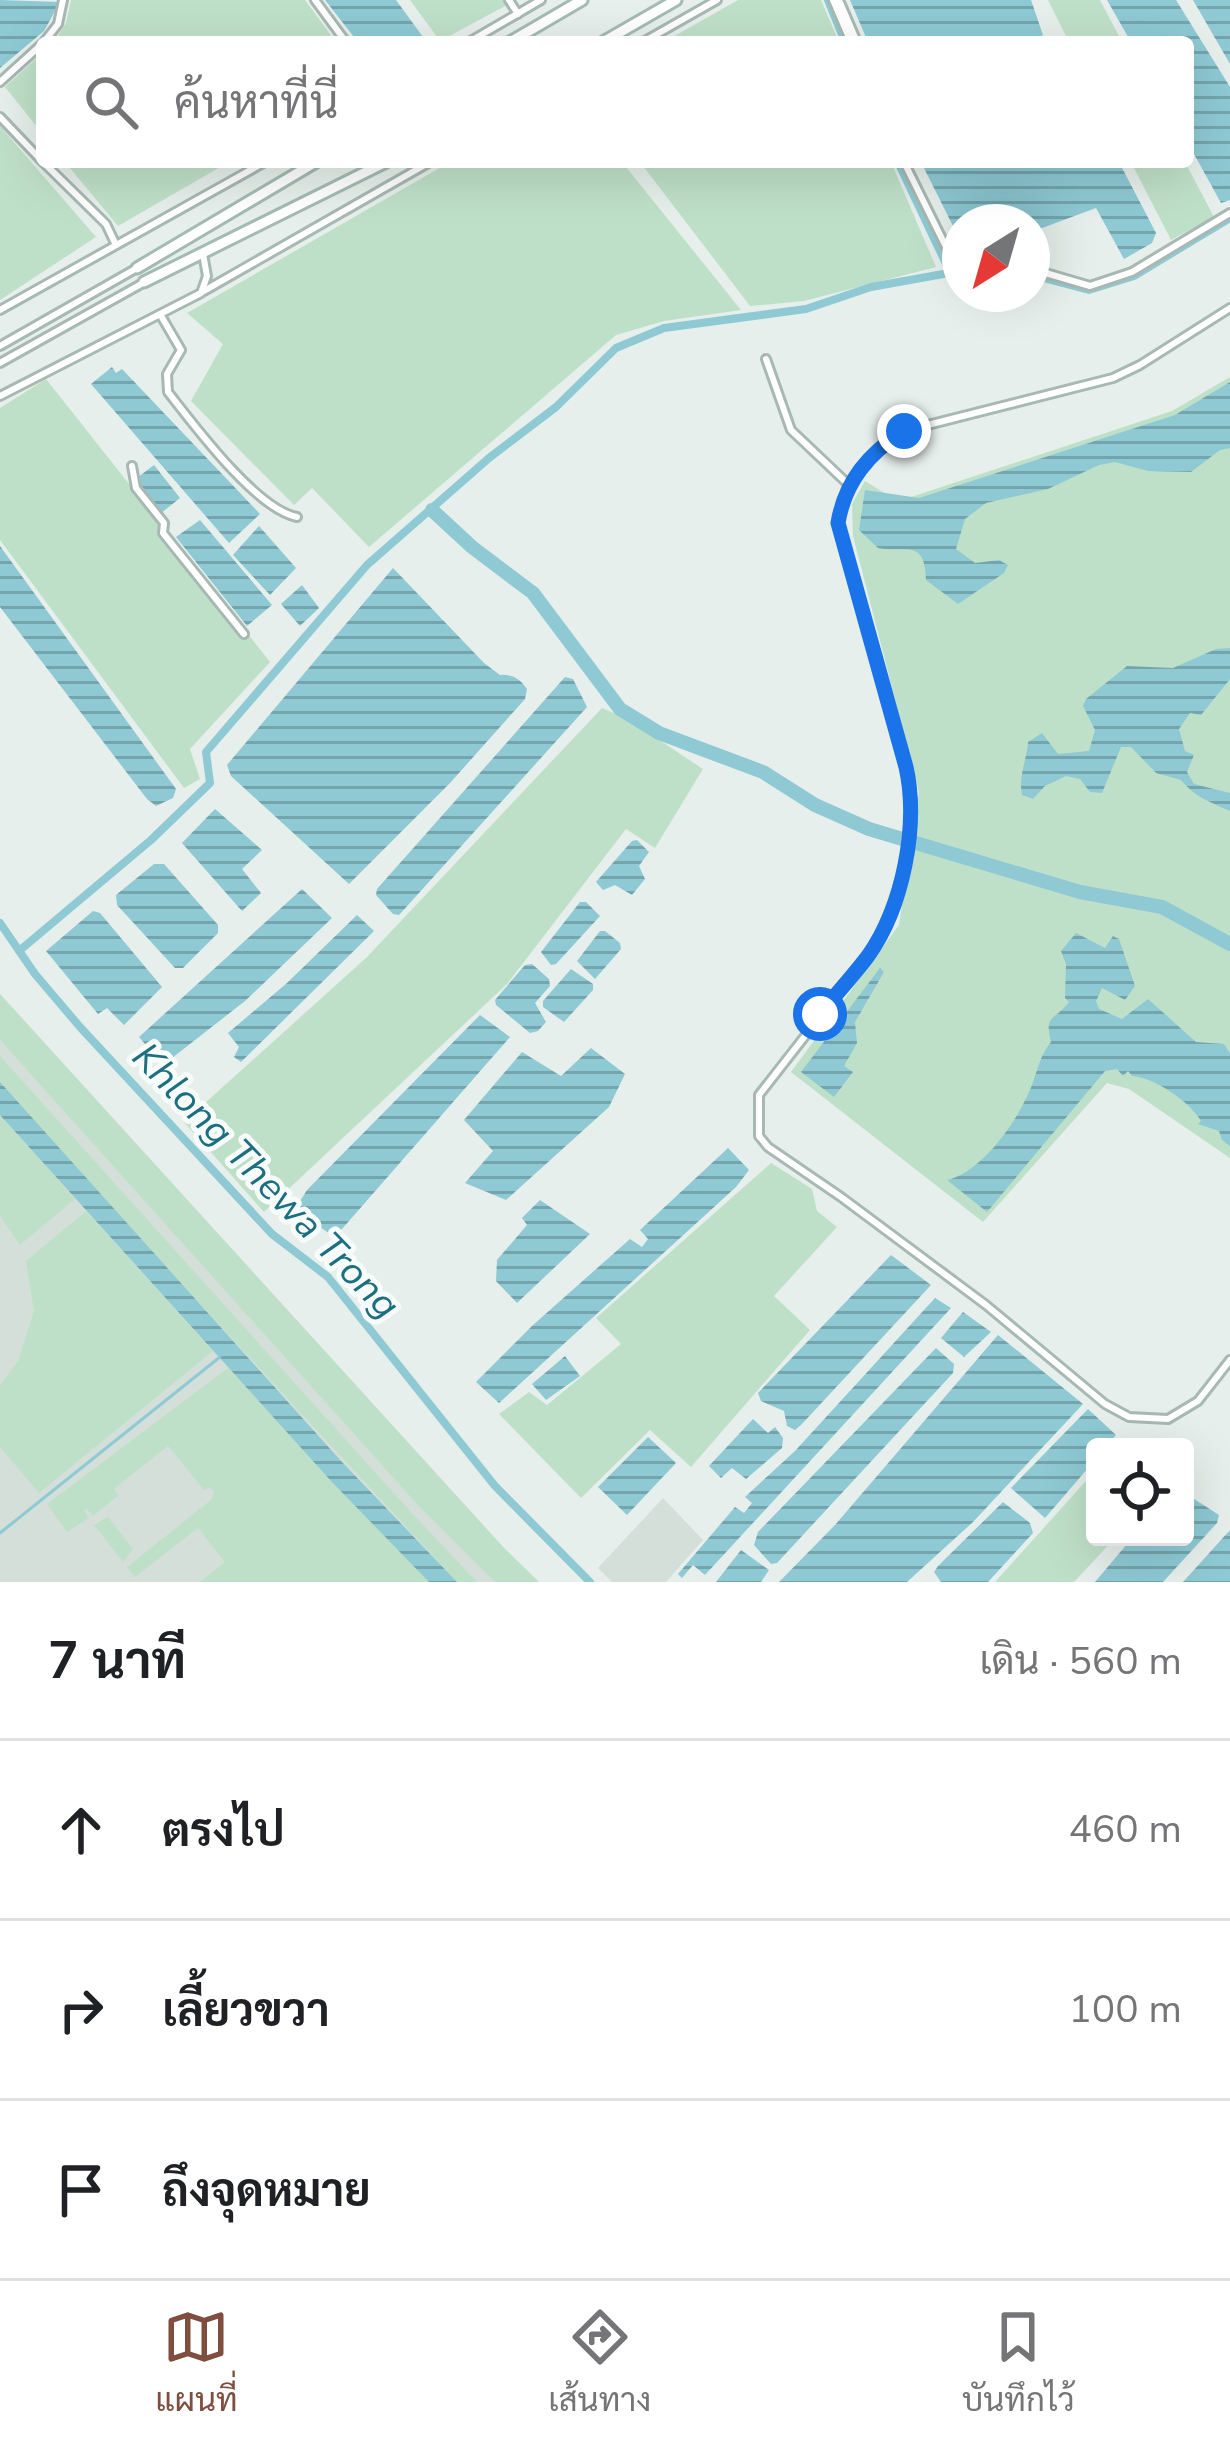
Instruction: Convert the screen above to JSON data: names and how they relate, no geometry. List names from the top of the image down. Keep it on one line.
{"water":["Khlong Thewa Trong"],"north":"bottom left","page":{"search":"ค้นหาที่นี่","heading":["7 นาที","เดิน · 560 m"],"list":[["ตรงไป","460 m"],["เลี้ยวขวา","100 m"],"ถึงจุดหมาย"],"nav":["แผนที่","เส้นทาง","บันทึกไว้"]}}
